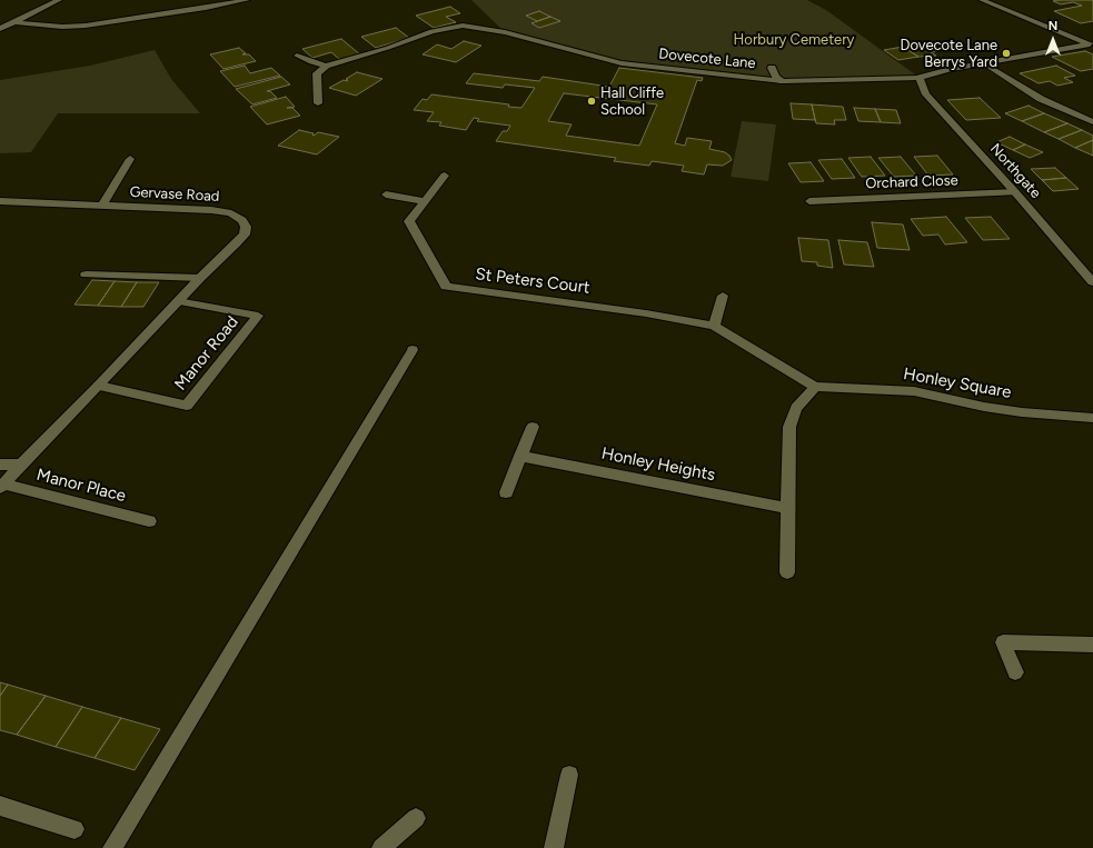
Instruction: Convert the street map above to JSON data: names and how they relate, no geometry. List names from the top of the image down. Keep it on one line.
{"streets":{"street":["Dovecote Lane","Northgate","Orchard Close","Gervase Road","St Peters Court","Manor Road","Honley Square","Honley Heights","Manor Place"]},"crossings":[["Dovecote Lane","Northgate"],["Northgate","Orchard Close"],["St Peters Court","Honley Square"]],"parks":["Horbury Cemetery"],"places":["Dovecote Lane Berrys Yard","Hall Cliffe School"],"north":"top"}
